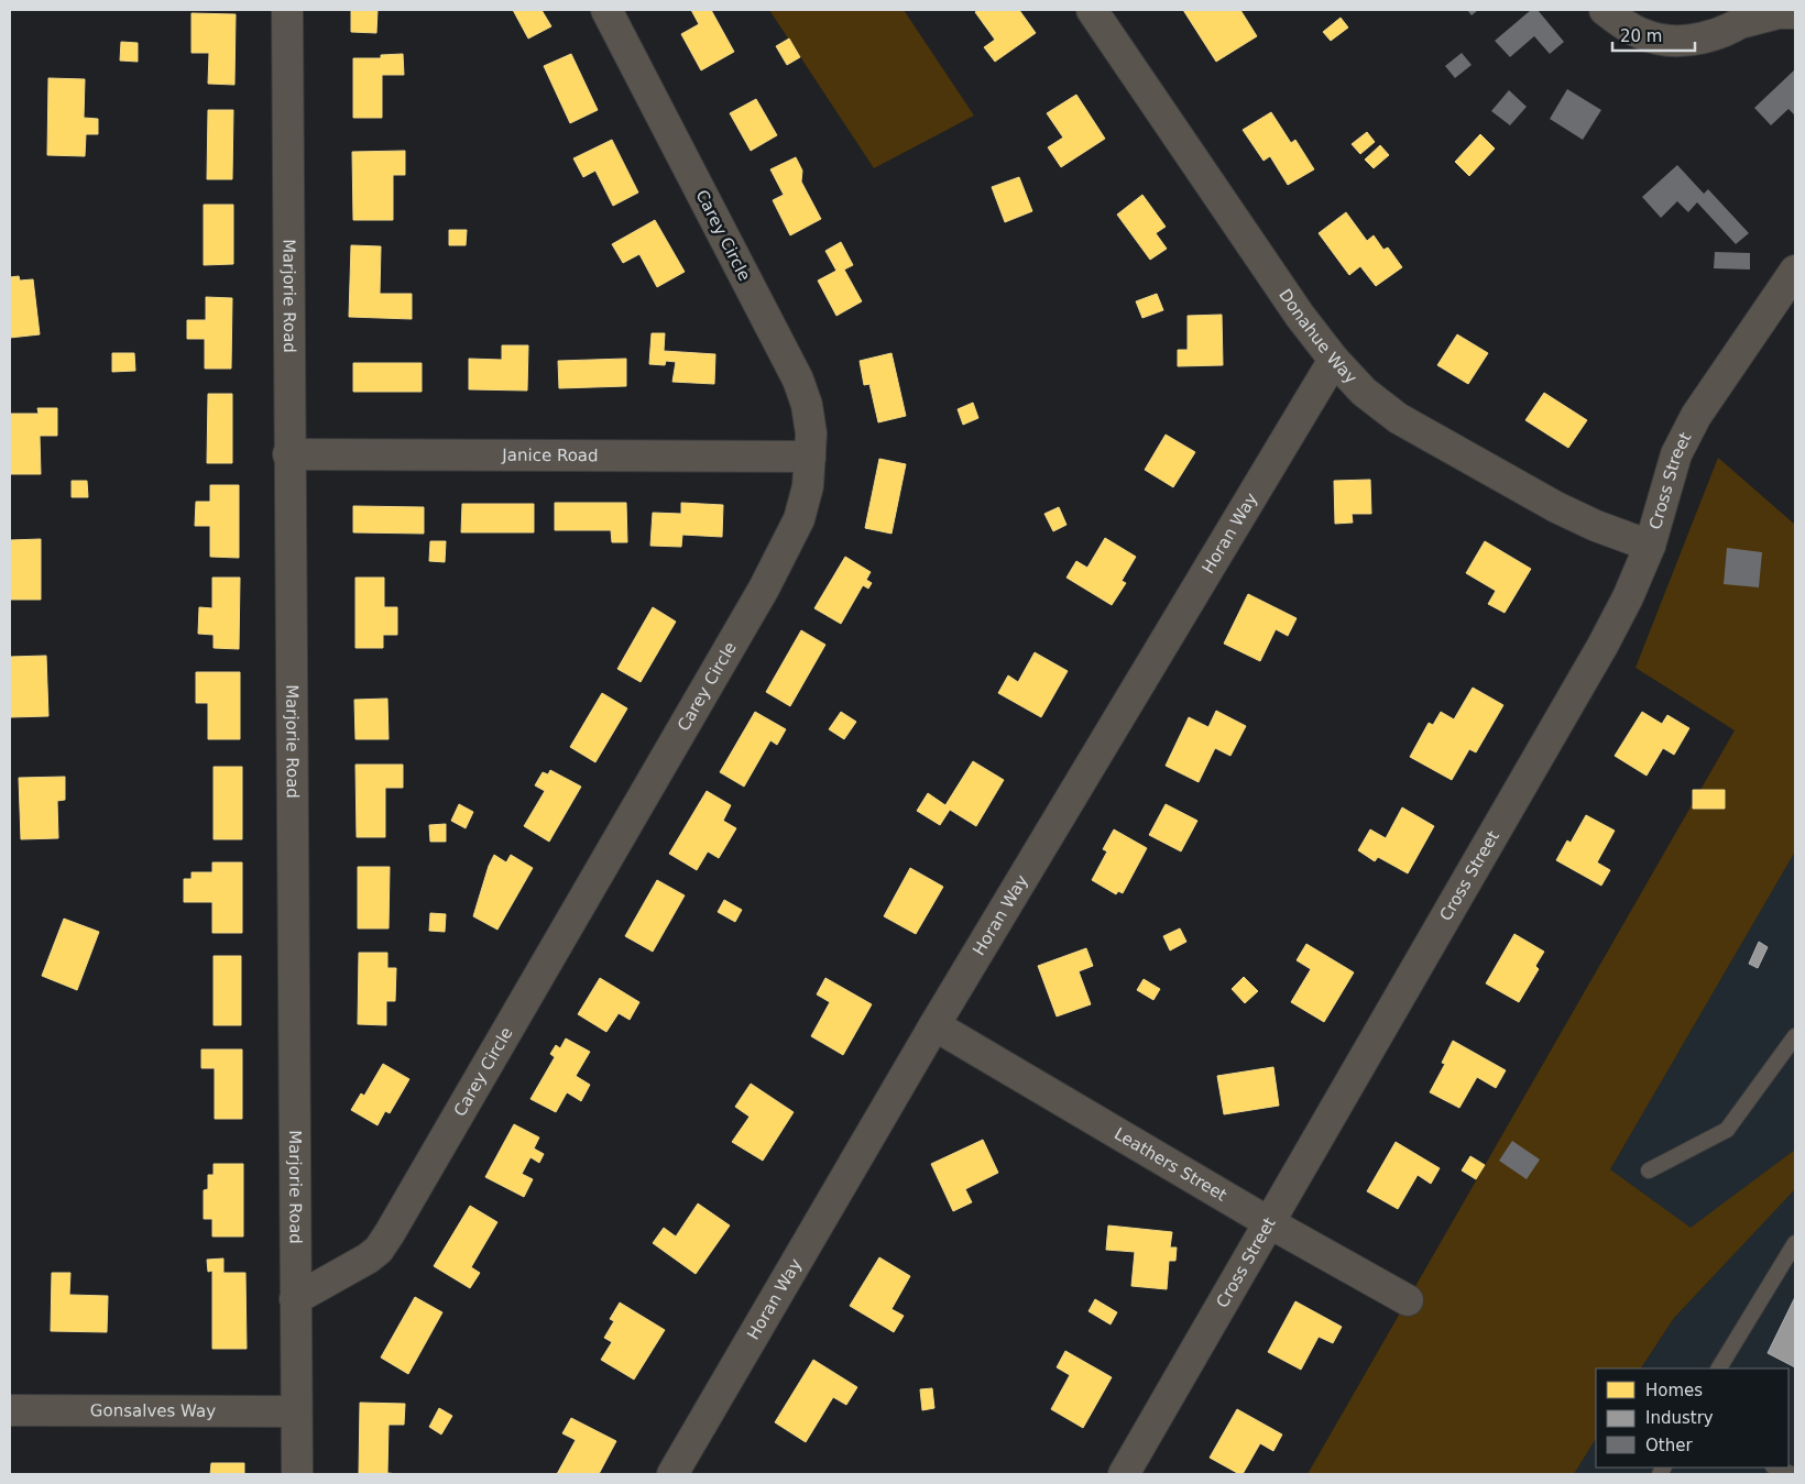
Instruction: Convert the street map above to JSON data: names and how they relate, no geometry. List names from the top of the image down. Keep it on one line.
{"streets":{"street":["Carey Circle","Marjorie Road","Donahue Way","Janice Road","Cross Street","Horan Way","Leathers Street","Gonsalves Way"]},"crossings":[["Carey Circle","Marjorie Road"],["Carey Circle","Janice Road"],["Marjorie Road","Janice Road"],["Marjorie Road","Gonsalves Way"],["Donahue Way","Cross Street"],["Donahue Way","Horan Way"],["Cross Street","Leathers Street"],["Horan Way","Leathers Street"]],"legend":["Homes","Industry","Other"],"scale_bar":"20 m"}
